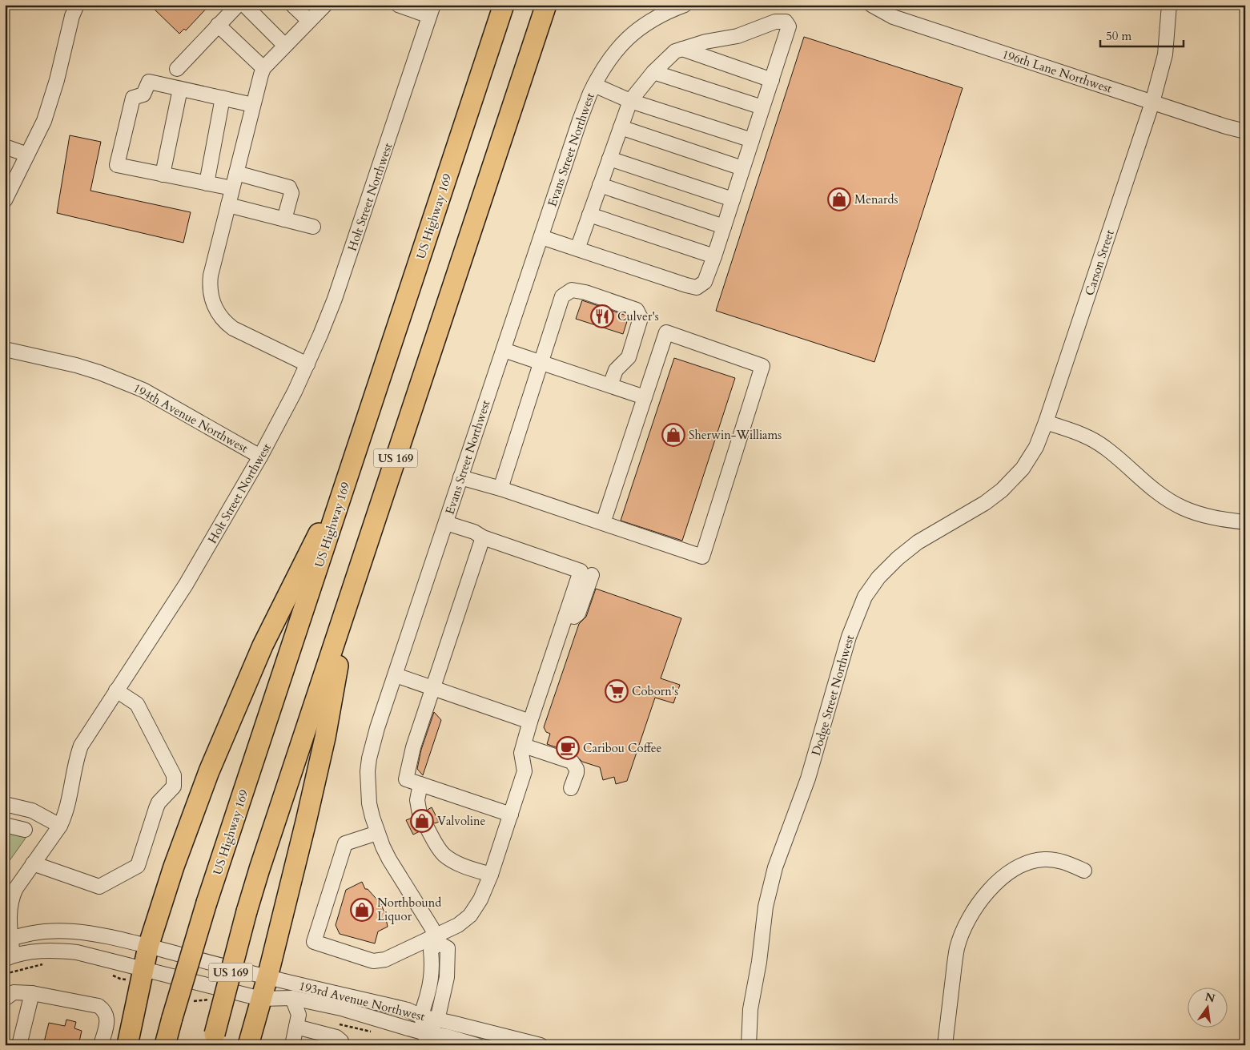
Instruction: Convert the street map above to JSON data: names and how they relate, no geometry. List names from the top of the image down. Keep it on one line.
{"streets":{"highway":["US Highway 169","US 169"],"street":["196th Lane Northwest","Evans Street Northwest","Holt Street Northwest","Carson Street","194th Avenue Northwest","Dodge Street Northwest","193rd Avenue Northwest"]},"crossings":[["196th Lane Northwest","Carson Street"],["Evans Street Northwest","193rd Avenue Northwest"],["Holt Street Northwest","194th Avenue Northwest"],["Holt Street Northwest","193rd Avenue Northwest"],["Carson Street","Dodge Street Northwest"]],"places":{"shop":["Menards","Sherwin-Williams","Valvoline","Northbound Liquor"],"restaurant":["Culver's"],"supermarket":["Coborn's"],"cafe":["Caribou Coffee"]},"scale_bar":"50 m","north":"top"}
